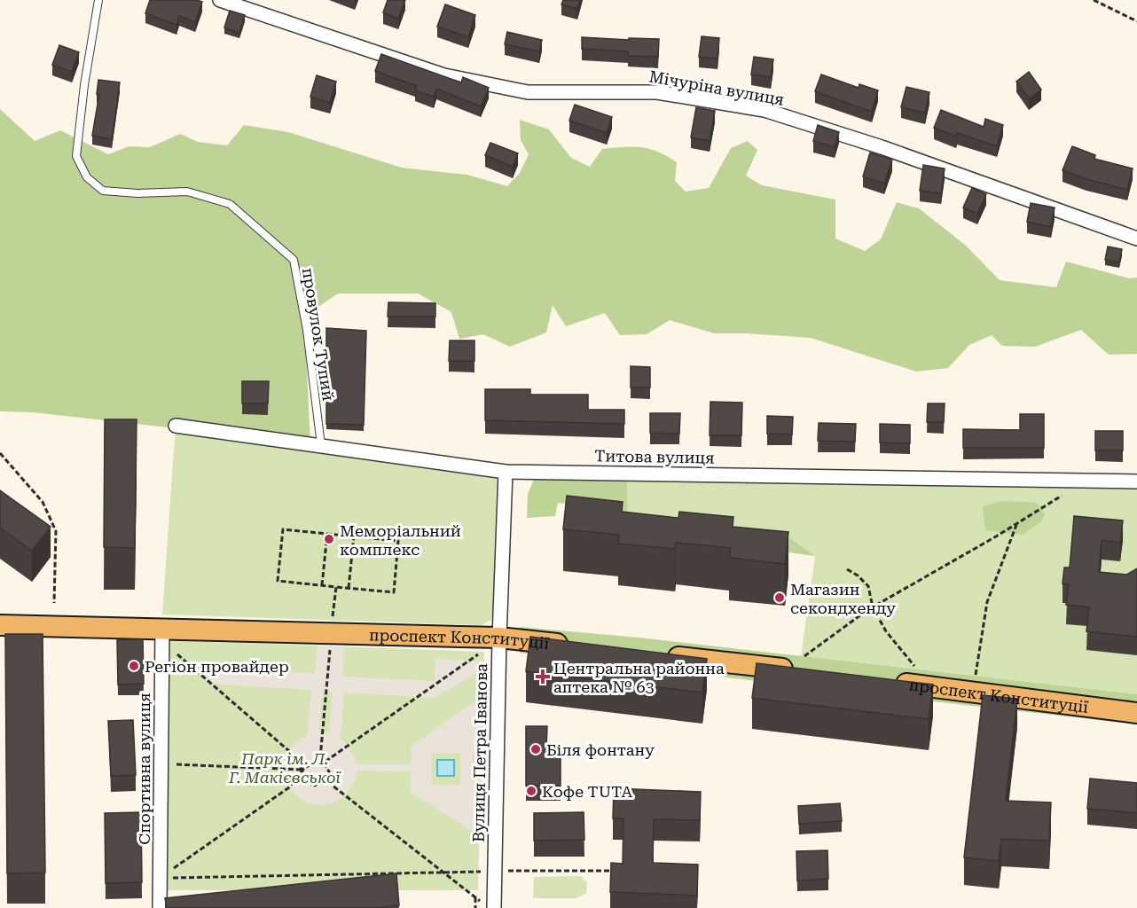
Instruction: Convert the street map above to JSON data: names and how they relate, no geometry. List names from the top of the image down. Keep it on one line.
{"streets":{"main road":["проспект Конституції"],"street":["Мічуріна вулиця","Титова вулиця","Вулиця Петра Іванова","Спортивна вулиця"],"lane":["провулок Тупий"]},"crossings":[["провулок Тупий","Титова вулиця"],["Титова вулиця","Вулиця Петра Іванова"],["проспект Конституції","Вулиця Петра Іванова"],["проспект Конституції","Спортивна вулиця"]],"parks":["Парк ім. Л. Г. Макієвської"],"places":{"other":["Меморіальний комплекс","Магазин секондхенду","Регіон провайдер","Біля фонтану","Кофе TUTA"],"health":["Центральна районна аптека № 63"]}}
